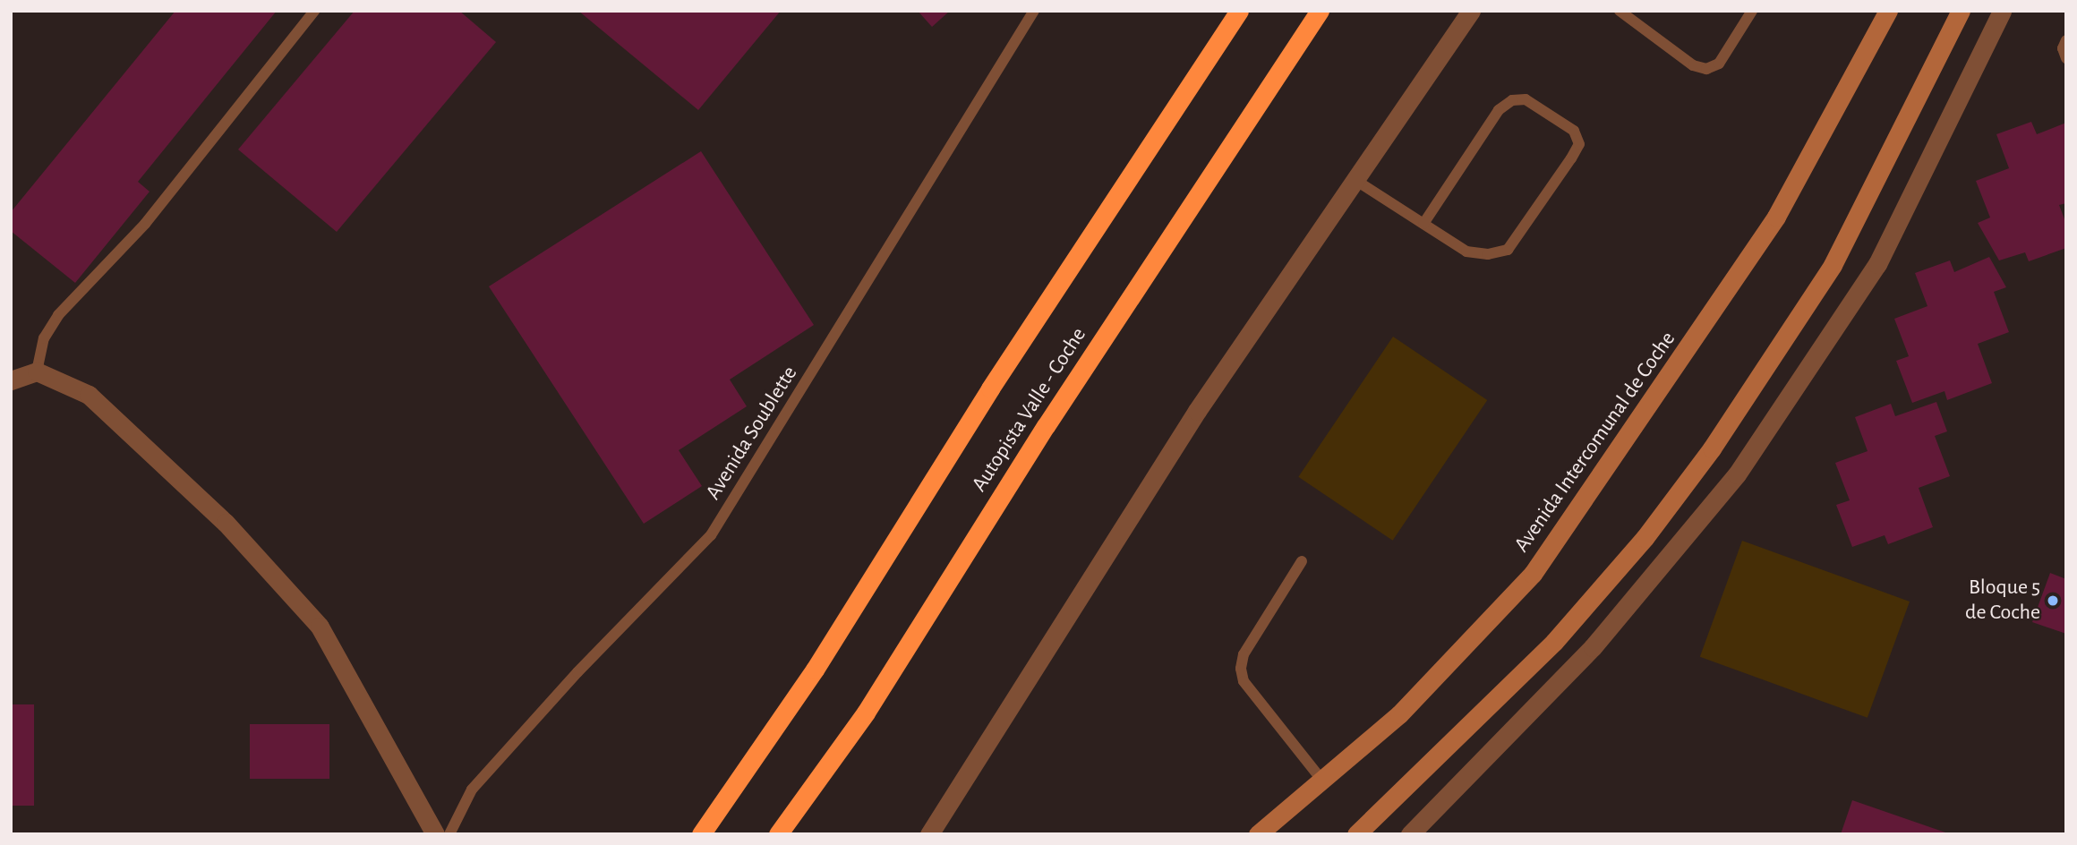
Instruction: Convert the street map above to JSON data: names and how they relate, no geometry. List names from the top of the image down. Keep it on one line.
{"streets":{"highway":["Autopista Valle - Coche"],"main road":["Avenida Intercomunal de Coche"],"lane":["Avenida Soublette"]},"places":["Bloque 5 de Coche"]}
